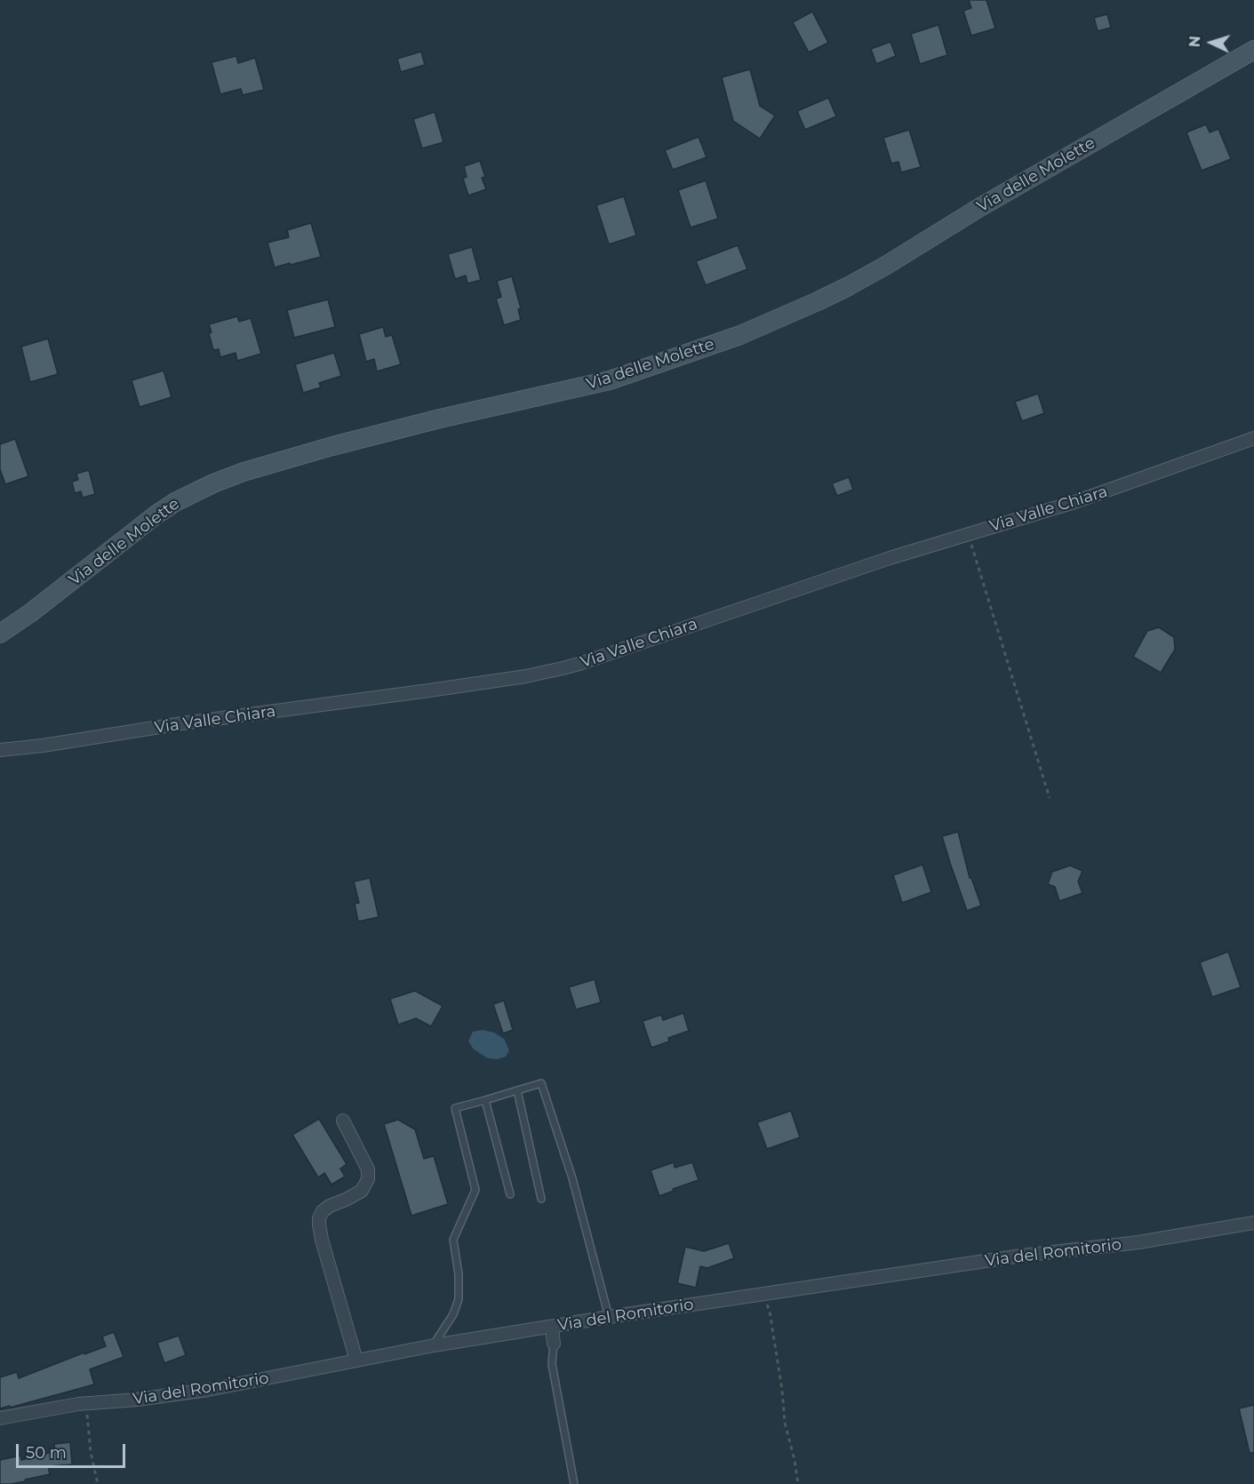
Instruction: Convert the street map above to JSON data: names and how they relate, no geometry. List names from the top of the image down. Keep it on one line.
{"streets":{"street":["Via delle Molette","Via Valle Chiara","Via del Romitorio"]},"scale_bar":"50 m","north":"left"}
